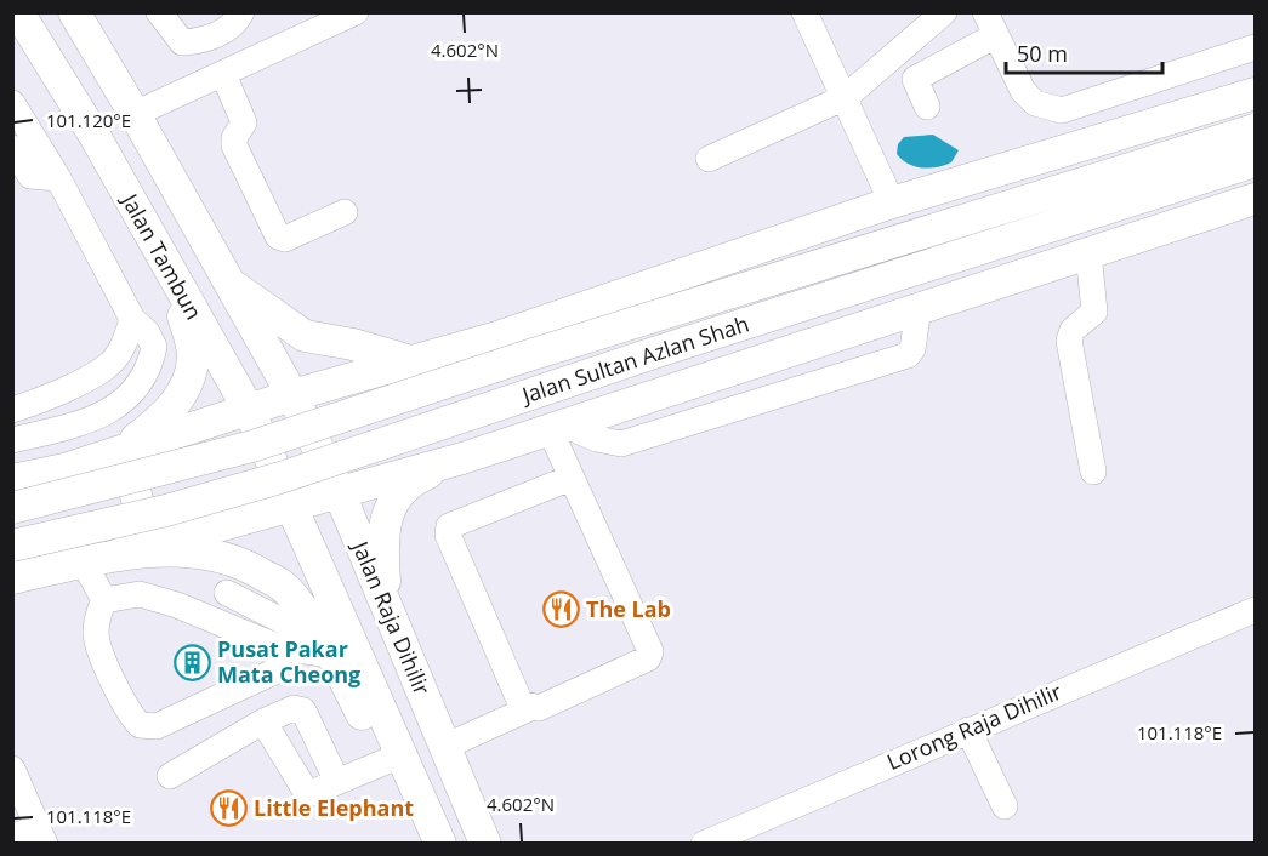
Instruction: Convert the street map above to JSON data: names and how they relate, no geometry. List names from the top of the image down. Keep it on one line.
{"streets":{"main road":["Jalan Tambun","Jalan Sultan Azlan Shah","Jalan Raja Dihilir"],"street":["Lorong Raja Dihilir"]},"crossings":[["Jalan Tambun","Jalan Raja Dihilir"]],"places":{"restaurant":["The Lab","Little Elephant"],"building":["Pusat Pakar Mata Cheong"]},"scale_bar":"50 m","coordinates":["4.602°N","101.120°E","101.118°E"]}
